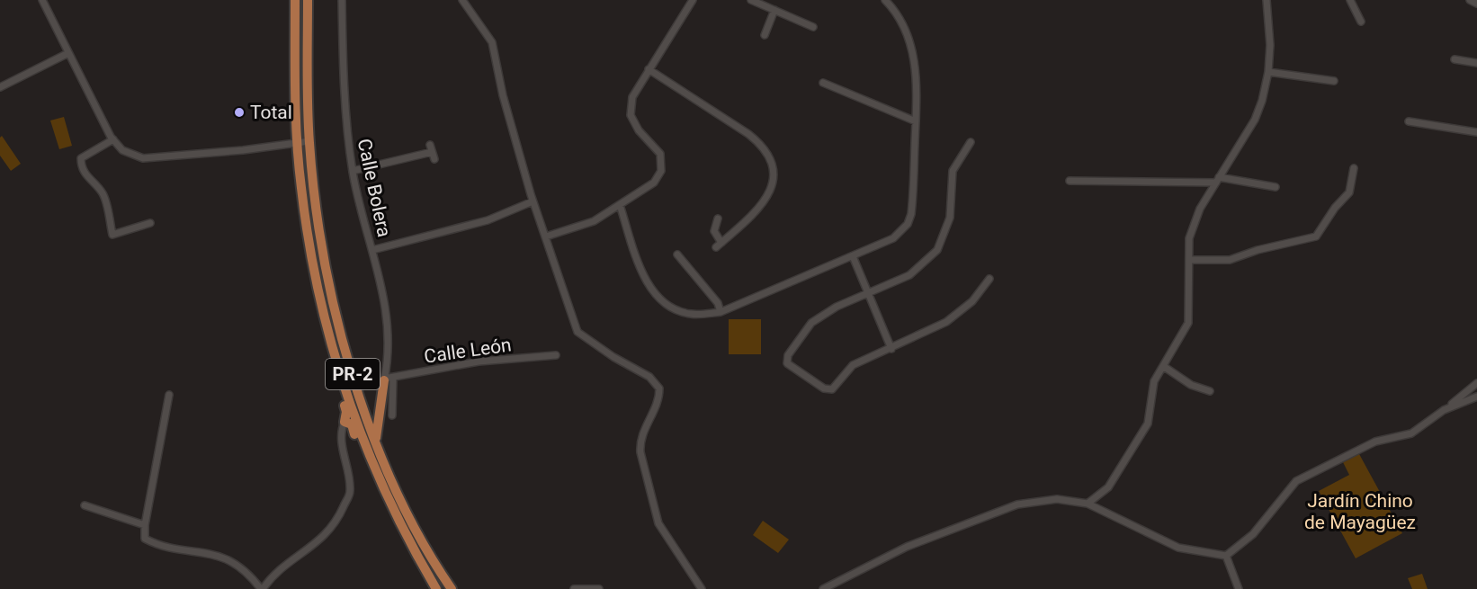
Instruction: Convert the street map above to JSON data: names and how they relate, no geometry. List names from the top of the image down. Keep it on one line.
{"streets":{"highway":["PR-2"],"street":["Calle Bolera","Calle León"]},"crossings":[["Calle Bolera","Calle León"]],"parks":["Jardín Chino de Mayagüez"],"places":["Total"]}
